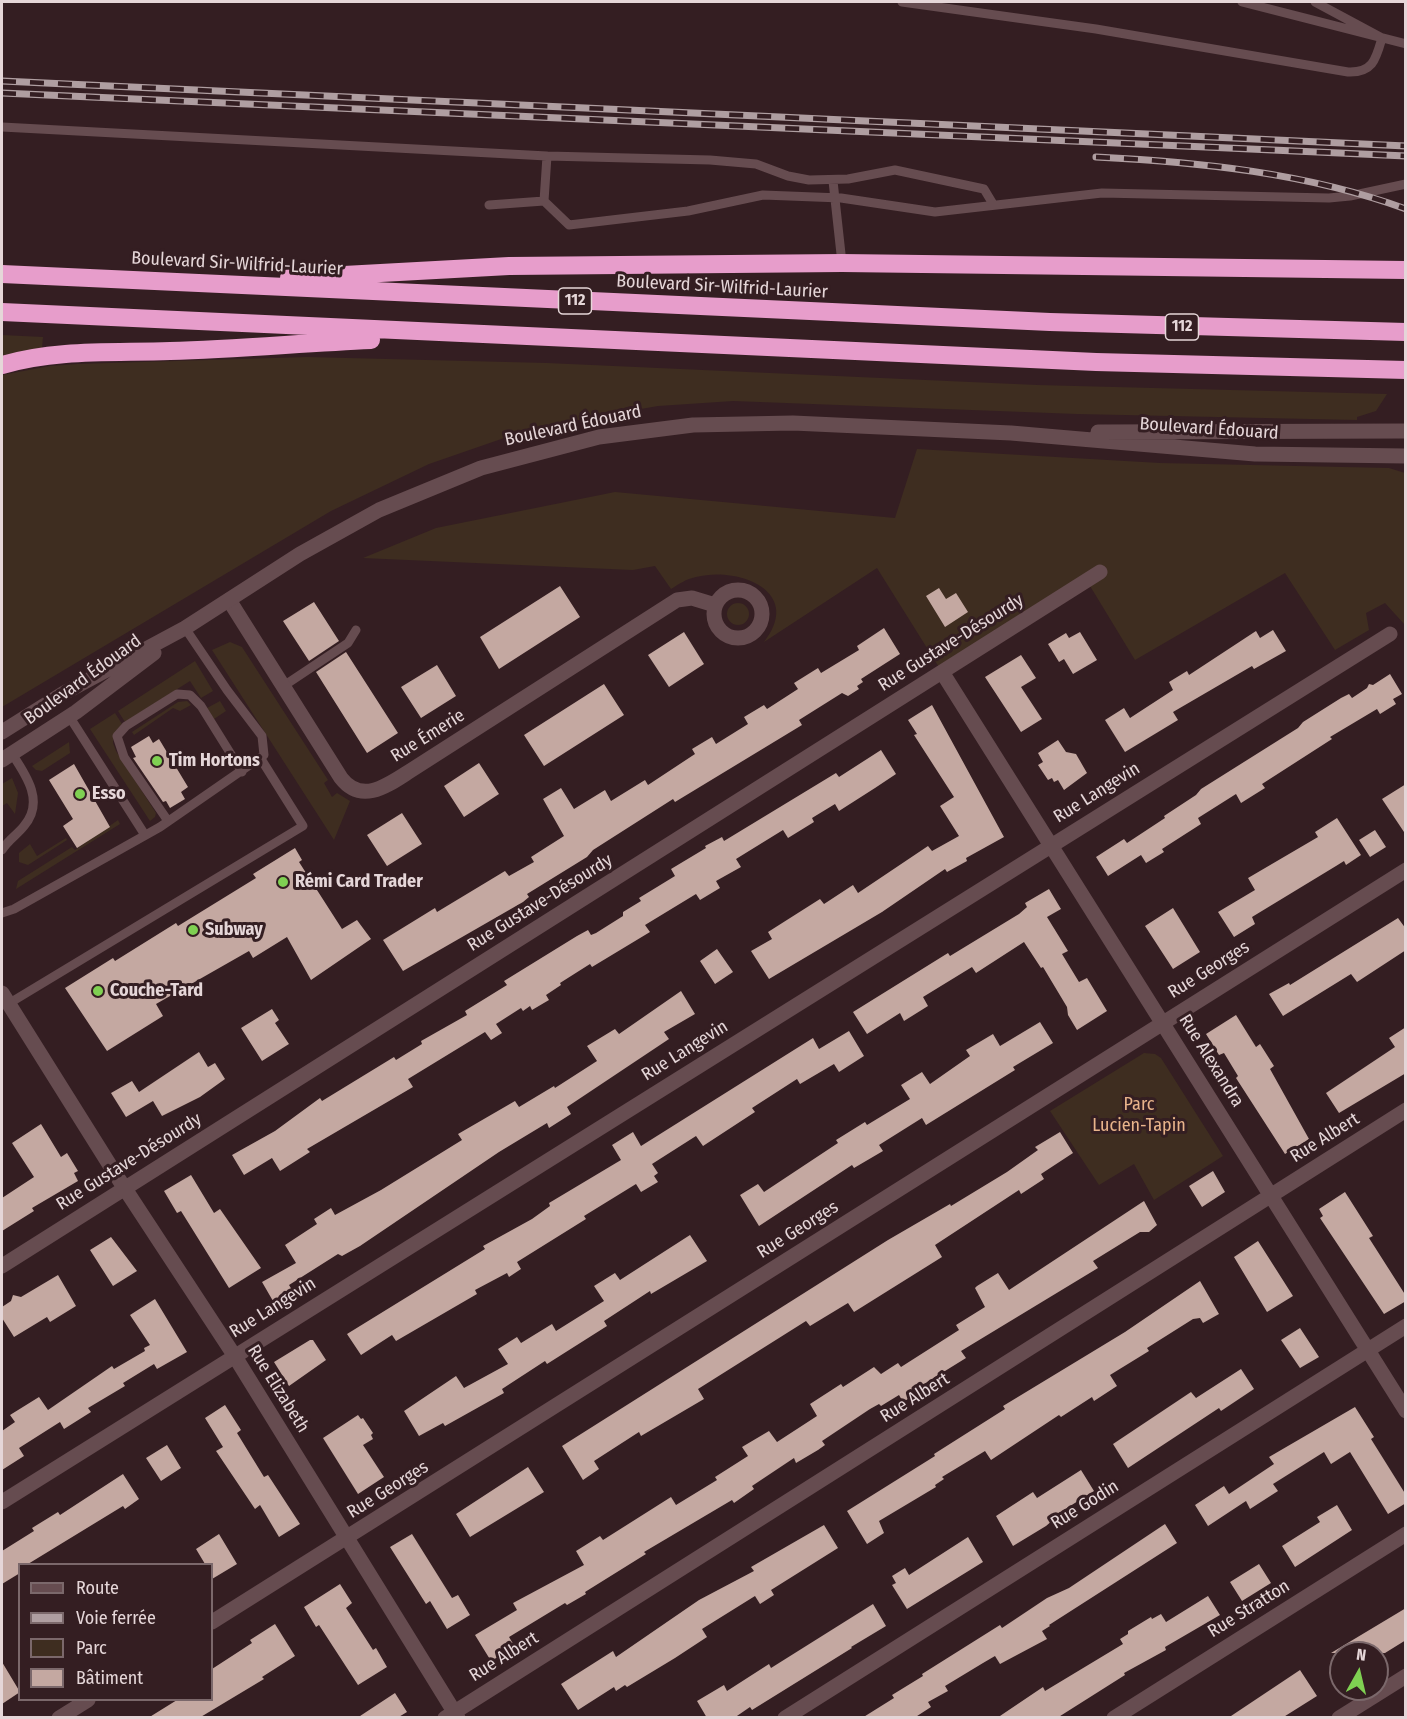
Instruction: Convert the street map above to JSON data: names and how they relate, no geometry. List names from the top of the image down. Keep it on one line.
{"streets":{"highway":["Boulevard Sir-Wilfrid-Laurier","112"],"street":["Boulevard Édouard","Rue Gustave-Désourdy","Rue Émerie","Rue Langevin","Rue Georges","Rue Alexandra","Rue Albert","Rue Elizabeth","Rue Godin","Rue Stratton"]},"crossings":[["Boulevard Édouard","Rue Émerie"],["Rue Gustave-Désourdy","Rue Alexandra"],["Rue Gustave-Désourdy","Rue Elizabeth"],["Rue Langevin","Rue Alexandra"],["Rue Langevin","Rue Elizabeth"],["Rue Georges","Rue Alexandra"],["Rue Georges","Rue Elizabeth"],["Rue Alexandra","Rue Albert"],["Rue Alexandra","Rue Godin"],["Rue Albert","Rue Elizabeth"]],"parks":["Parc Lucien-Tapin"],"places":["Tim Hortons","Esso","Rémi Card Trader","Subway","Couche-Tard"],"legend":["Route","Voie ferrée","Parc","Bâtiment"],"north":"top"}
